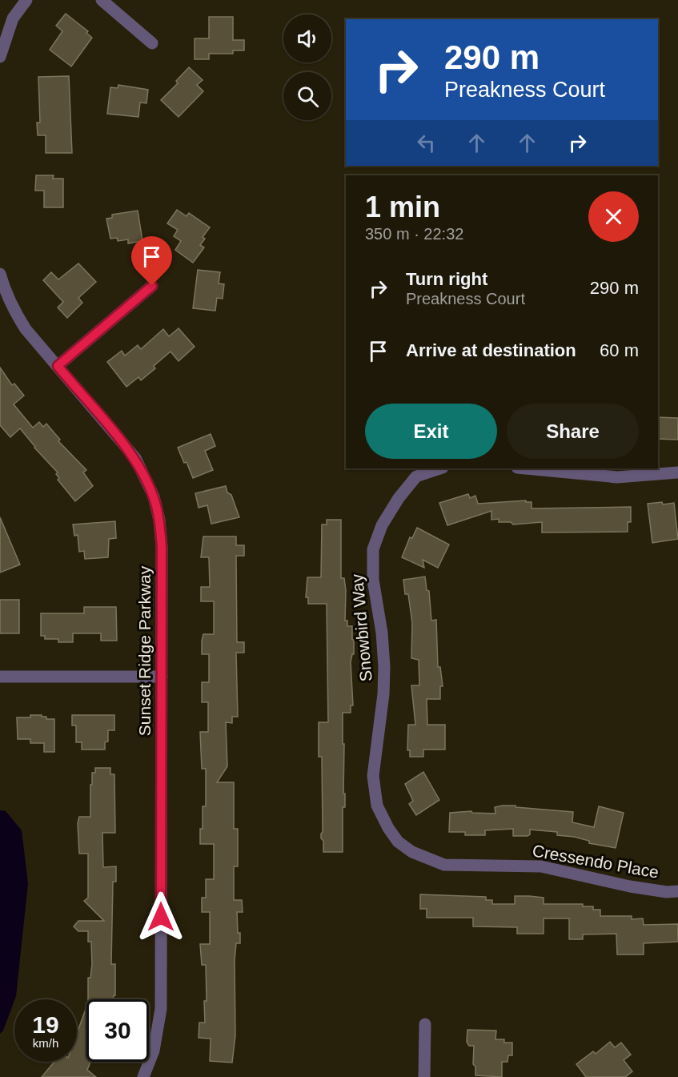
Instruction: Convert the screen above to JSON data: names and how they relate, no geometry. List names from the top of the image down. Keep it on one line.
{"streets":{"street":["Snowbird Way","Sunset Ridge Parkway","Cressendo Place"]},"crossings":[["Snowbird Way","Cressendo Place"]],"page":{"turn":["290 m","Preakness Court"],"heading":["1 min","350 m · 22:32"],"list":[{"name":"Turn right","note":"Preakness Court","value":"290 m"},{"name":"Arrive at destination","value":"60 m"}],"buttons":["Exit","Share"],"speed":"19 km/h","limit":"30"}}
